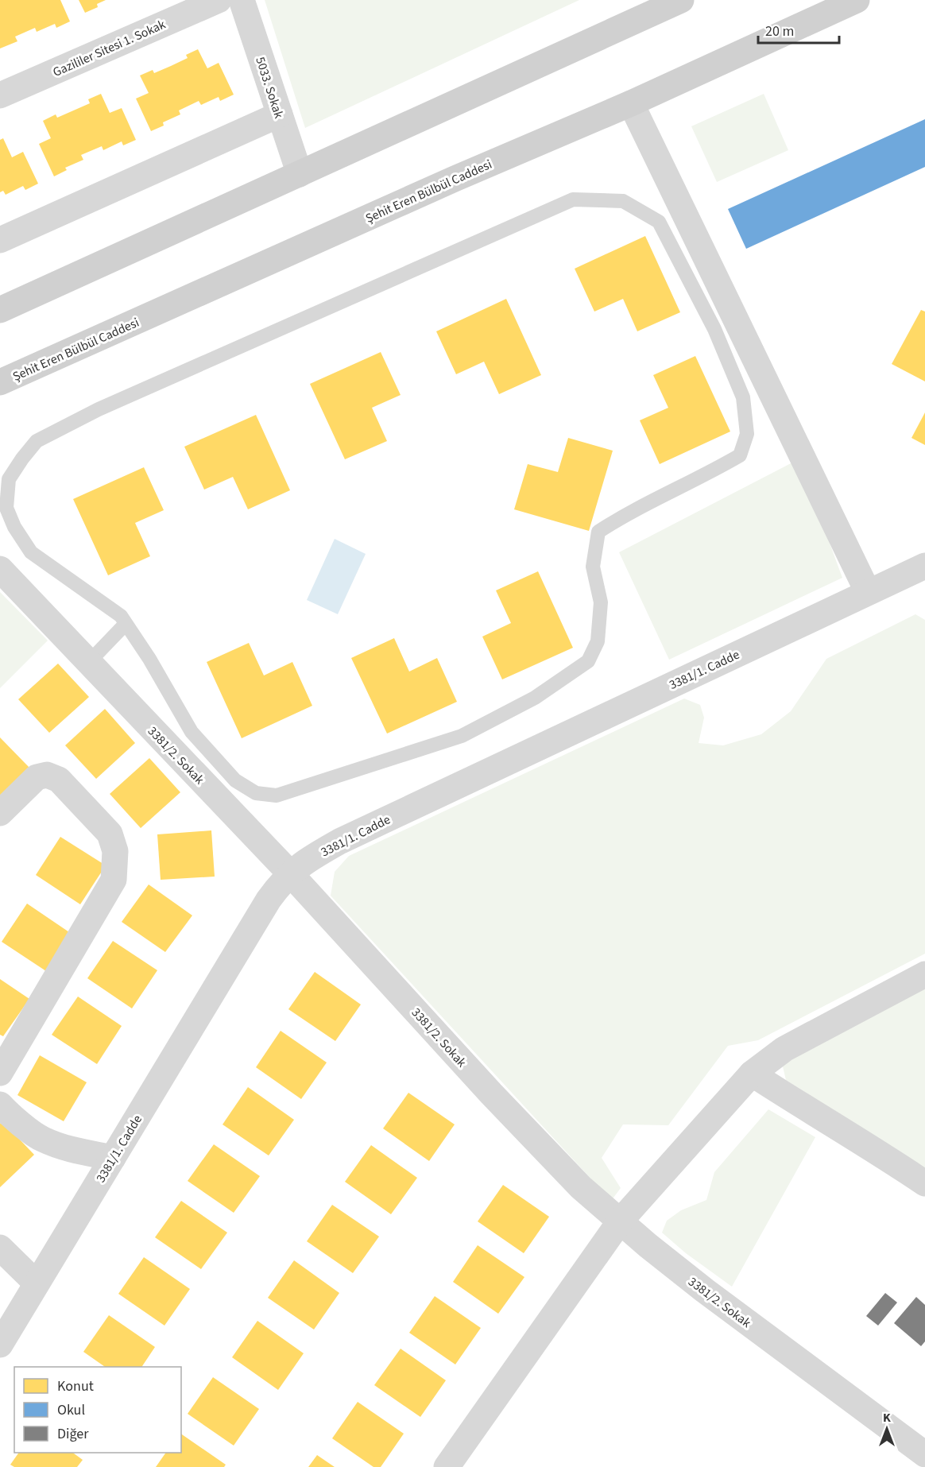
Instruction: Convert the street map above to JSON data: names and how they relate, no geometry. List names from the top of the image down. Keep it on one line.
{"streets":{"main road":["Şehit Eren Bülbül Caddesi"],"street":["Gazililer Sitesi 1. Sokak","5033. Sokak","3381/1. Cadde","3381/2. Sokak"]},"crossings":[["3381/1. Cadde","3381/2. Sokak"]],"legend":["Konut","Okul","Diğer"],"scale_bar":"20 m","north":"top"}
